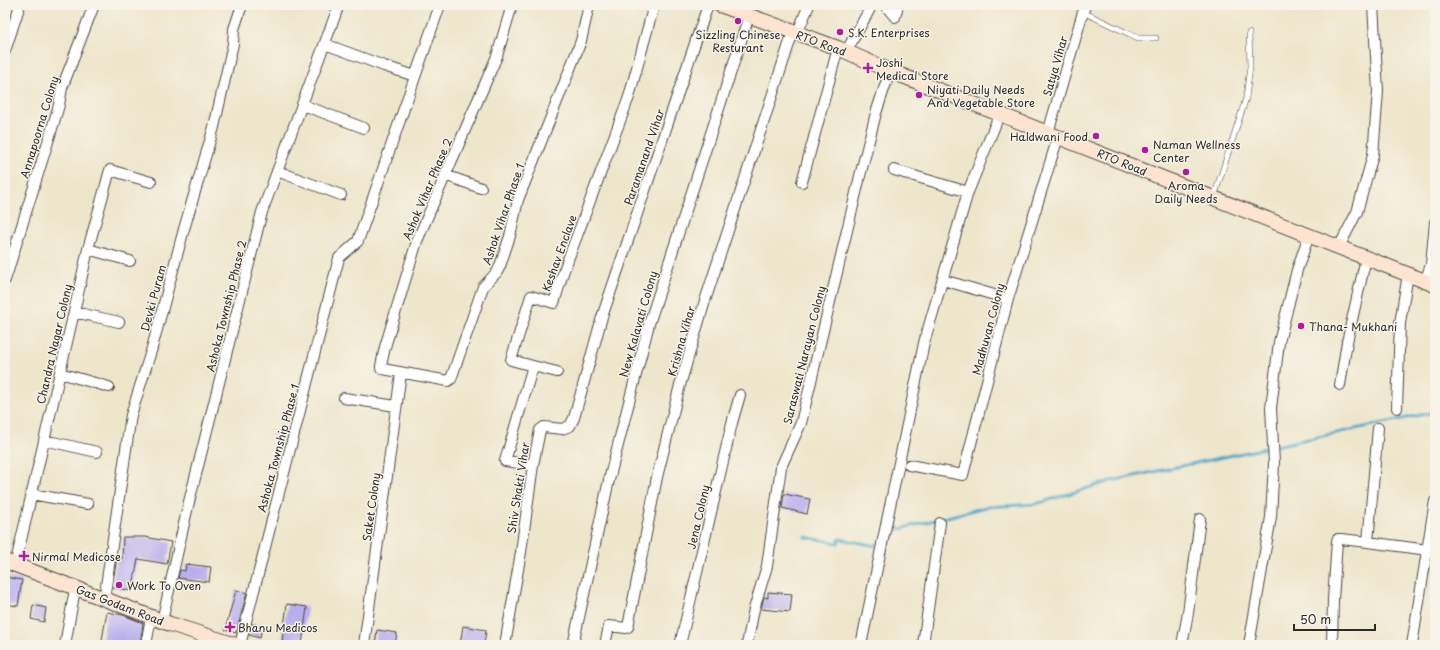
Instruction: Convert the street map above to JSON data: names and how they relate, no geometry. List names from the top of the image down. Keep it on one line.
{"streets":{"street":["RTO Road","Satya Vihar","Annapoorna Colony","Paramanand Vihar","Ashok Vihar Phase 2","Ashok Vihar Phase 1","Keshav Enclave","Devki Puram","Ashoka Township Phase 2","New Kalavati Colony","Madhuvan Colony","Krishna Vihar","Chandra Nagar Colony","Saraswati Narayan Colony","Ashoka Township Phase 1","Shiv Shakti Vihar","Saket Colony","Jena Colony","Gas Godam Road"]},"crossings":[["RTO Road","Satya Vihar"],["RTO Road","New Kalavati Colony"],["RTO Road","Madhuvan Colony"],["RTO Road","Krishna Vihar"],["RTO Road","Saraswati Narayan Colony"],["Satya Vihar","Madhuvan Colony"],["Paramanand Vihar","Shiv Shakti Vihar"],["Ashok Vihar Phase 2","Ashok Vihar Phase 1"],["Ashok Vihar Phase 2","Saket Colony"],["Ashok Vihar Phase 1","Saket Colony"],["Devki Puram","Gas Godam Road"],["Ashoka Township Phase 2","Gas Godam Road"],["Chandra Nagar Colony","Gas Godam Road"]],"places":{"other":["Sizzling Chinese Resturant","S.K. Enterprises","Niyati Daily Needs And Vegetable Store","Haldwani Food","Naman Wellness Center","Aroma Daily Needs","Thana- Mukhani","Work To Oven"],"health":["Joshi Medical Store","Nirmal Medicose","Bhanu Medicos"]},"scale_bar":"50 m"}
